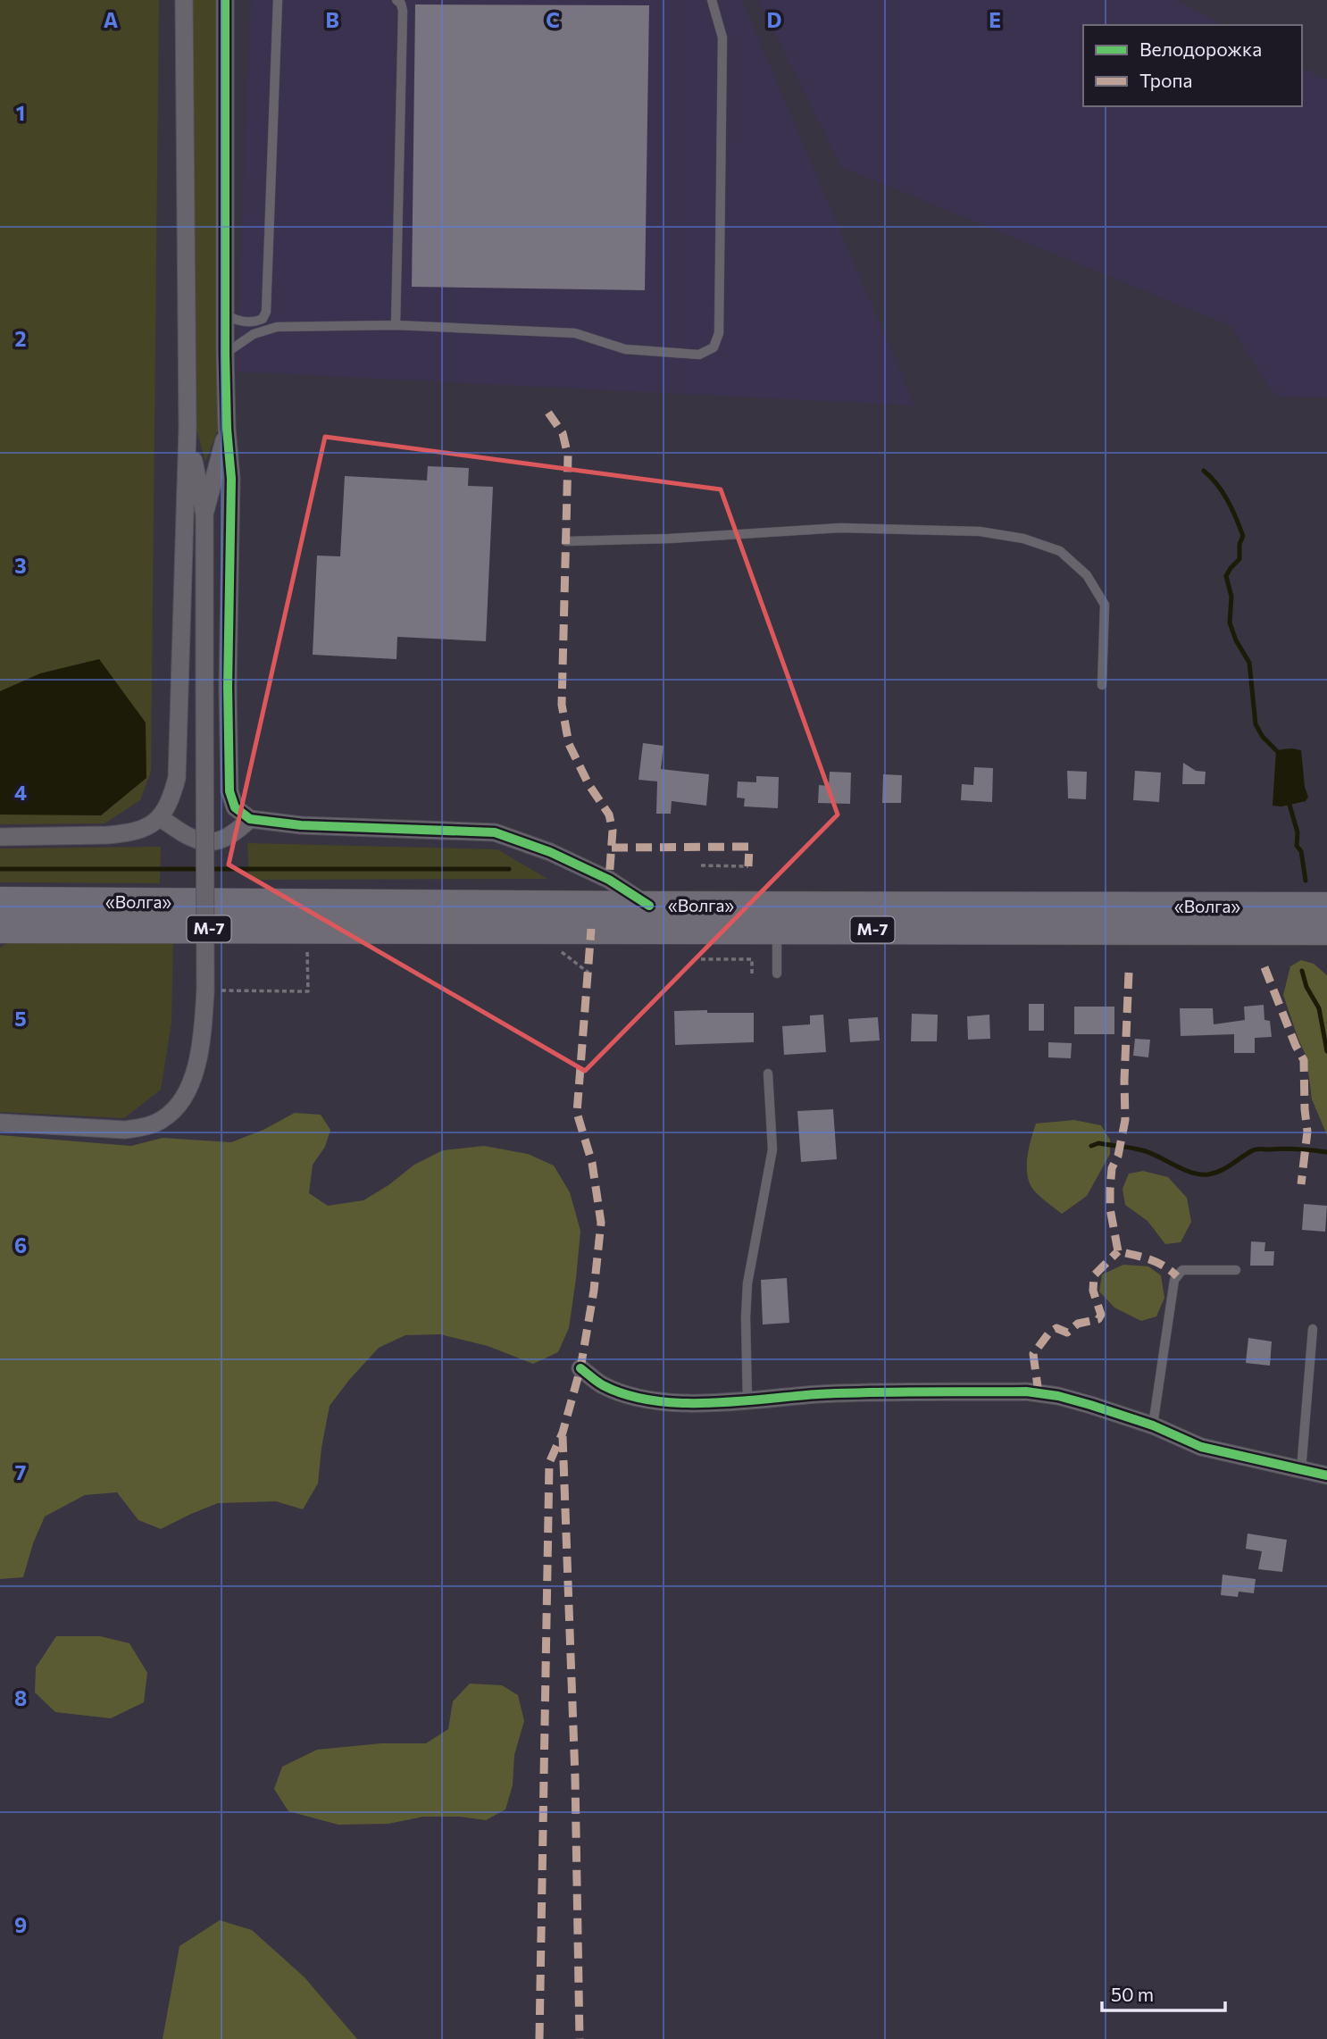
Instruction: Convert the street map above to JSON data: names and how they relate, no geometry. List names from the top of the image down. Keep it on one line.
{"streets":{"highway":["«Волга»","М-7"]},"legend":["Велодорожка","Тропа"],"scale_bar":"50 m","grid":{"columns":["A","B","C","D","E"],"rows":["1","2","3","4","5","6","7","8","9"]}}
